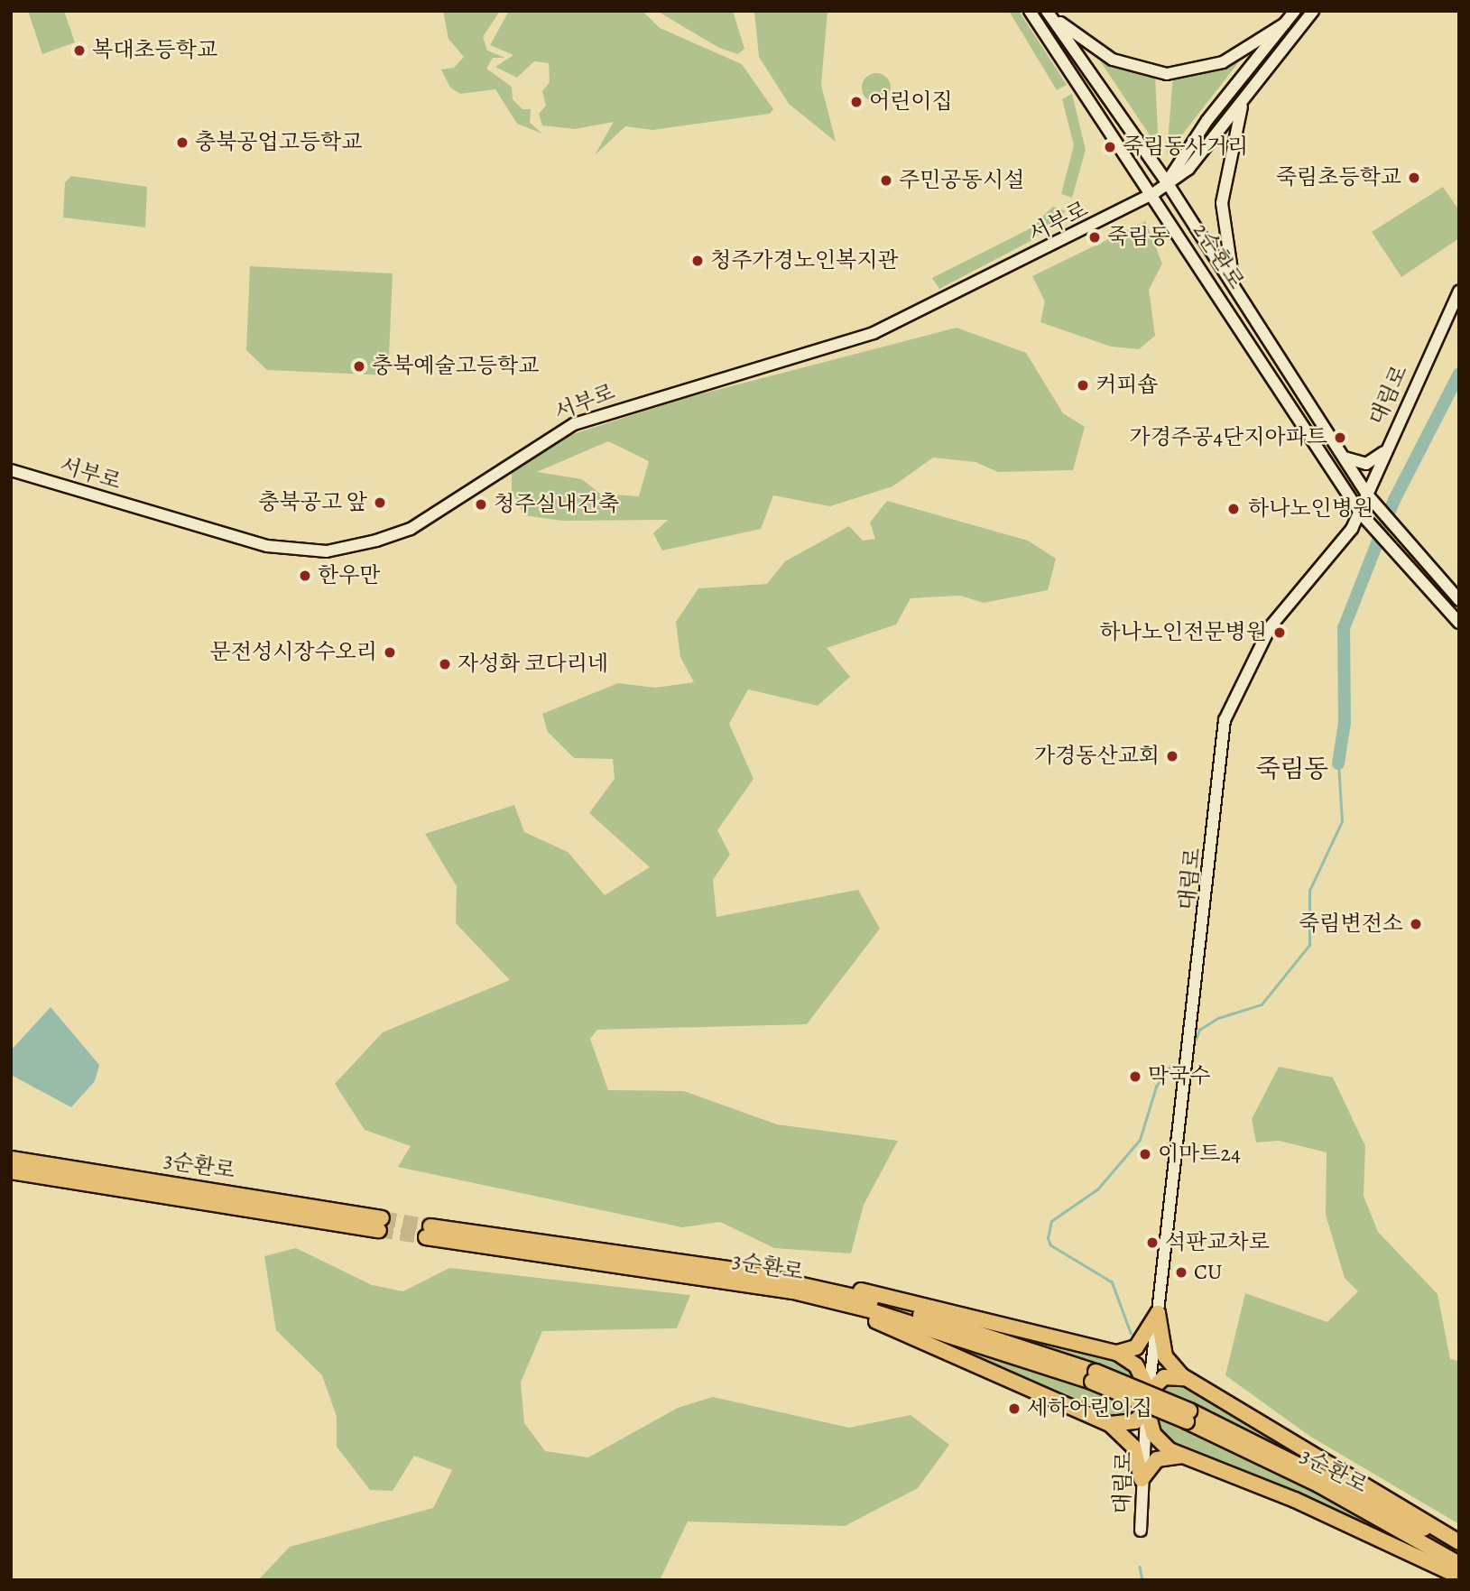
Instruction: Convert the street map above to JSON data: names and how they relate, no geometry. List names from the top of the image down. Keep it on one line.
{"streets":{"highway":["3순환로"],"street":["서부로","2순환로","대림로"]},"crossings":[["서부로","2순환로"],["2순환로","대림로"]],"districts":["죽림동"],"places":["복대초등학교","어린이집","충북공업고등학교","죽림동사거리","죽림초등학교","주민공동시설","죽림동","청주가경노인복지관","충북예술고등학교","커피숍","가경주공4단지아파트","충북공고 앞","청주실내건축","하나노인병원","한우만","하나노인전문병원","문전성시장수오리","자성화 코다리네","가경동산교회","죽림변전소","막국수","이마트24","석판교차로","CU","세하어린이집"]}
